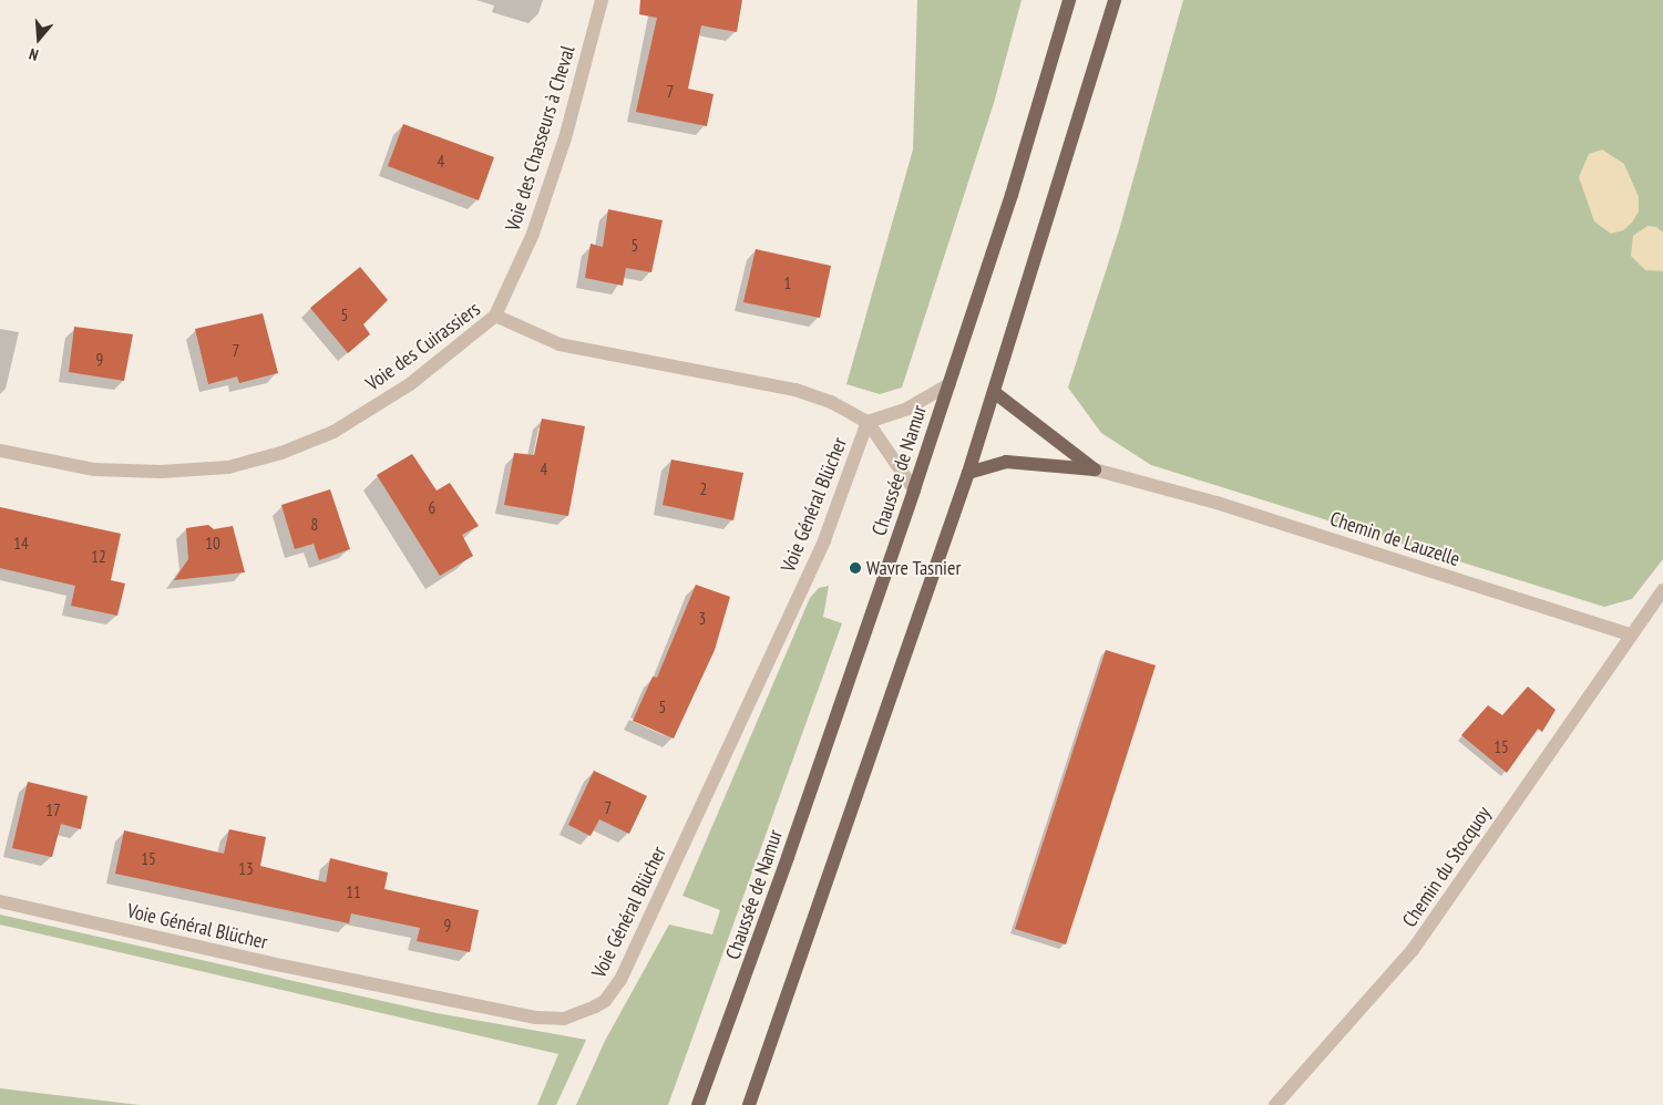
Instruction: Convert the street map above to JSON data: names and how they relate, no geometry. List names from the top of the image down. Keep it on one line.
{"streets":{"main road":["Chaussée de Namur"],"street":["Voie des Chasseurs à Cheval","Voie des Cuirassiers","Voie Général Blücher","Chemin de Lauzelle","Chemin du Stocquoy"]},"crossings":[["Voie des Chasseurs à Cheval","Voie des Cuirassiers"],["Voie des Cuirassiers","Voie Général Blücher"],["Chemin de Lauzelle","Chemin du Stocquoy"]],"places":["Wavre Tasnier"],"house_numbers":["7","4","5","1","5","7","9","4","2","6","8","14","10","12","3","5","15","7","17","15","13","11","9"],"north":"bottom"}
